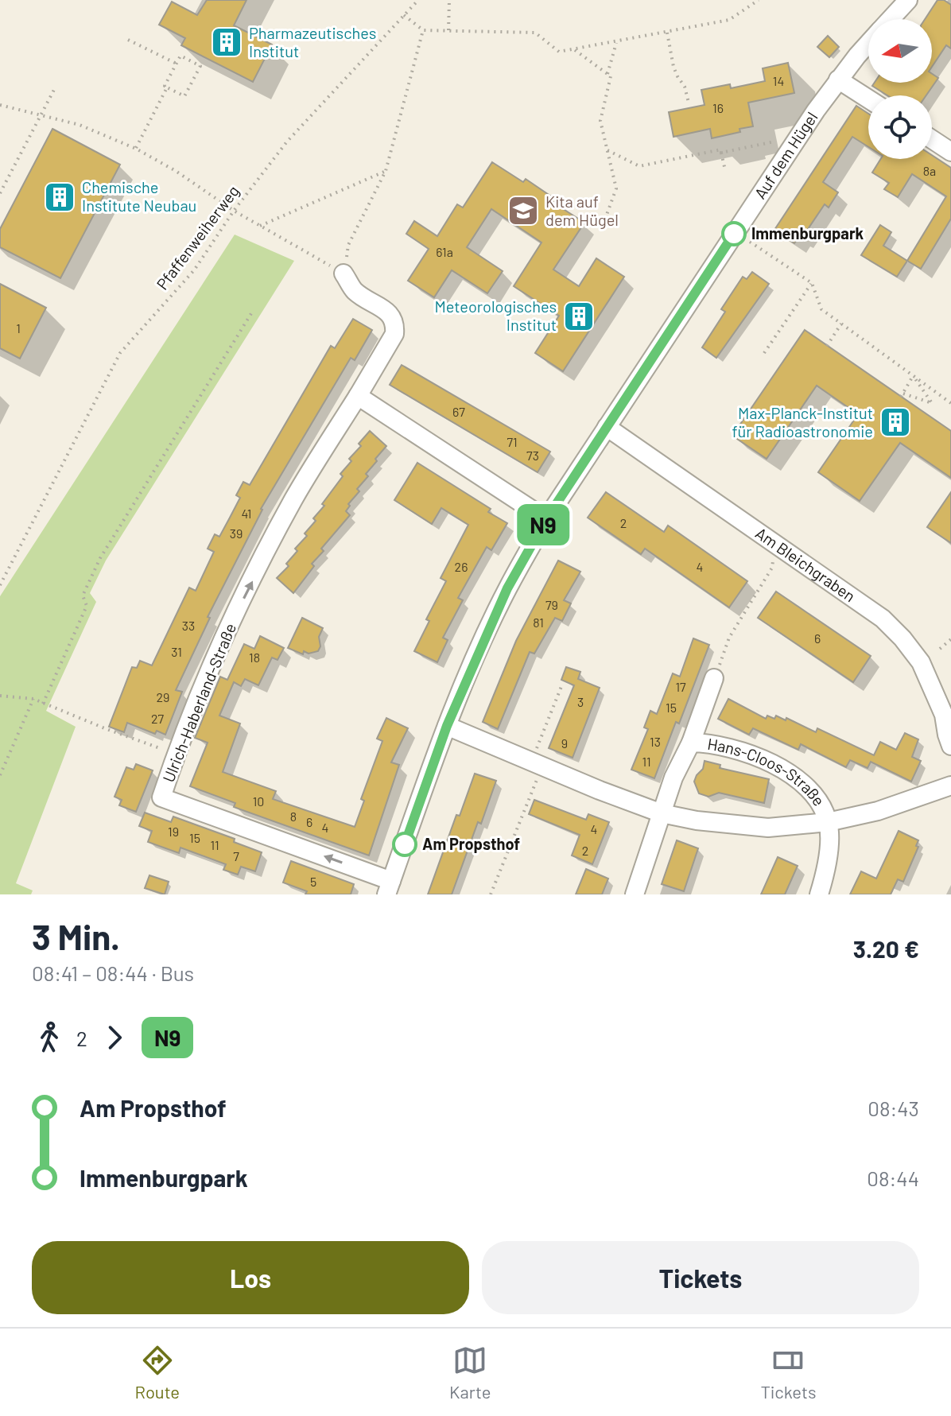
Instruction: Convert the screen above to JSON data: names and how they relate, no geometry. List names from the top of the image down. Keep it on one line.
{"streets":{"street":["Auf dem Hügel","Am Bleichgraben","Ulrich-Haberland-Straße","Hans-Cloos-Straße"],"path":["Pfaffenweiherweg"]},"crossings":[["Auf dem Hügel","Am Bleichgraben"],["Auf dem Hügel","Ulrich-Haberland-Straße"],["Auf dem Hügel","Hans-Cloos-Straße"]],"places":{"building":["Pharmazeutisches Institut","Chemische Institute Neubau","Meteorologisches Institut","Max-Planck-Institut für Radioastronomie"],"school or university":["Kita auf dem Hügel"],"other":["Immenburgpark","Am Propsthof"]},"lines":["bus line N9"],"house_numbers":["14","16","8a","61a","1","67","71","73","41","2","39","26","4","79","81","33","6","31","18","17","29","3","15","27","13","9","11","10","8","6","4","4","19","15","11","2","7","5"],"north":"left","page":{"on_map":"N9","heading":["3 Min.","08:41 – 08:44 · Bus","3.20 €"],"legs":["2","N9"],"list":[{"name":"Am Propsthof","value":"08:43"},{"name":"Immenburgpark","value":"08:44"}],"buttons":["Los","Tickets"],"tabs":["Route","Karte","Tickets"]}}
